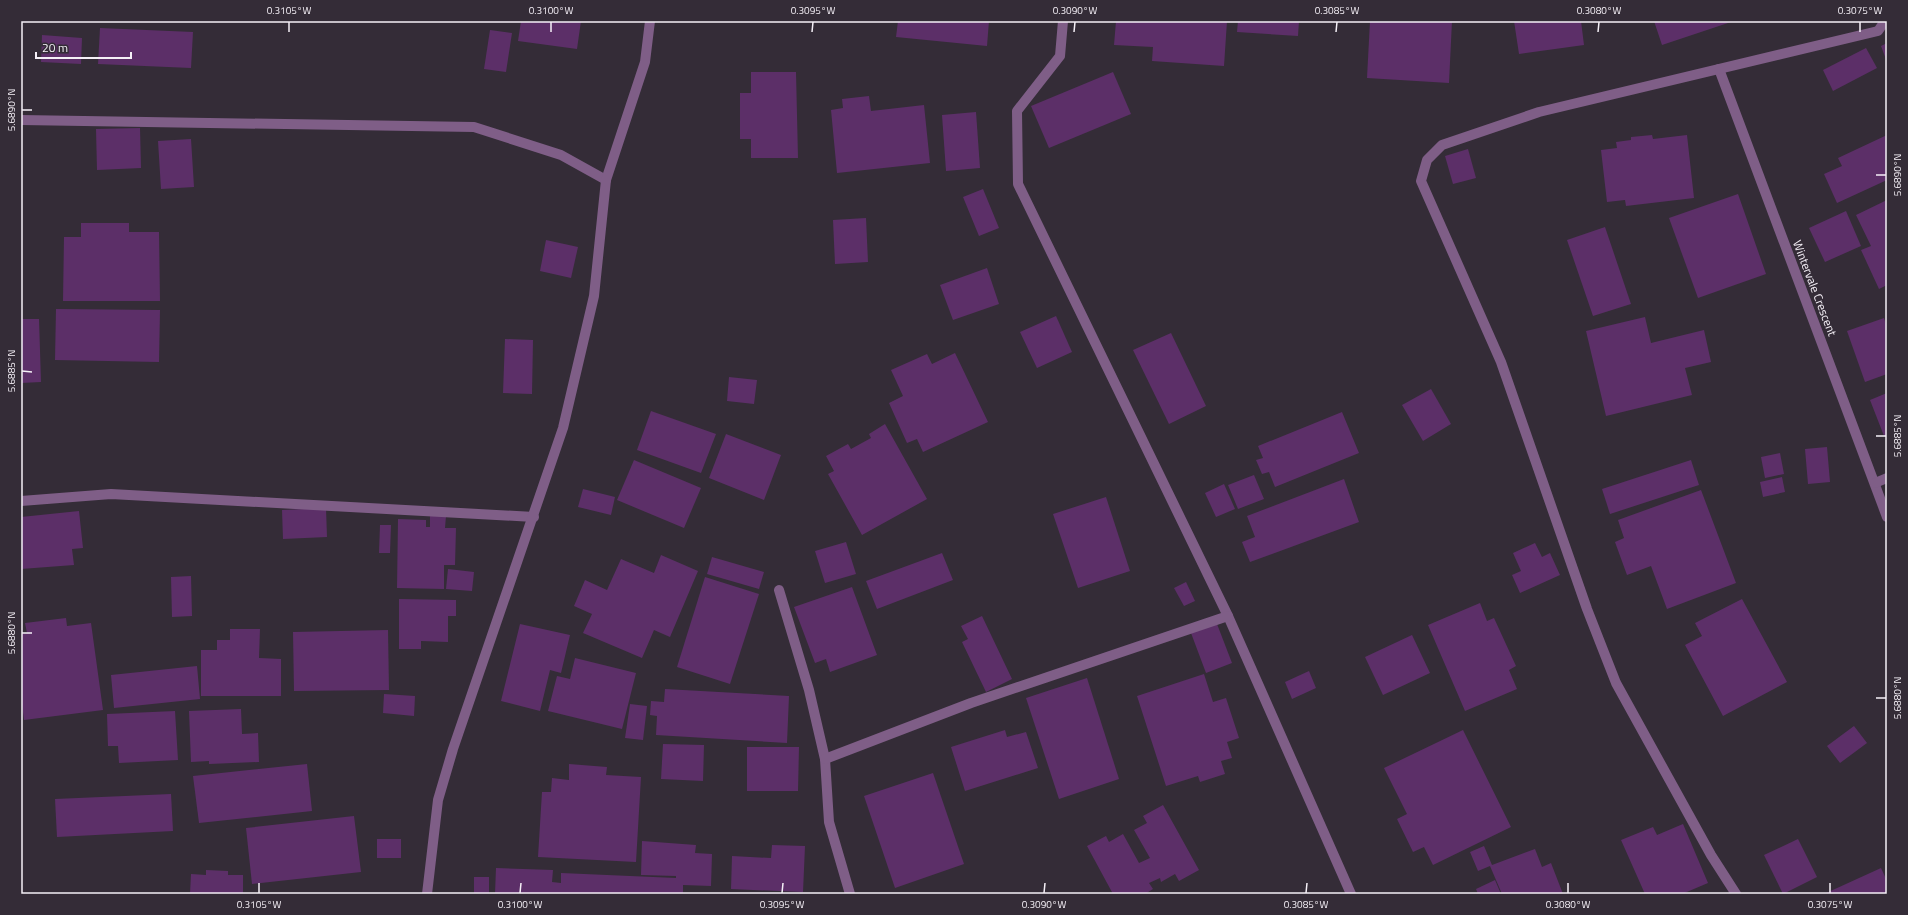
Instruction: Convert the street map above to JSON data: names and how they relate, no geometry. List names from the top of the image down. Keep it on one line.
{"streets":{"street":["Wintervale Crescent"]},"scale_bar":"20 m","coordinates":["0.3105°W","0.3100°W","0.3095°W","0.3090°W","0.3085°W","0.3080°W","0.3075°W","5.6890°N","5.6885°N","5.6880°N"]}
